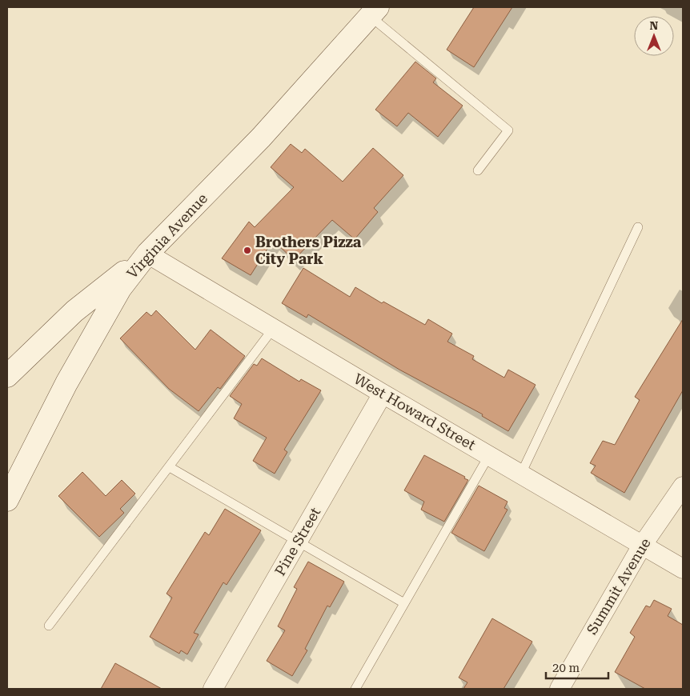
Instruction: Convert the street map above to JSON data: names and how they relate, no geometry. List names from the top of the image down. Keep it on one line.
{"streets":{"main road":["Virginia Avenue"],"street":["West Howard Street","Pine Street","Summit Avenue"]},"crossings":[["Virginia Avenue","West Howard Street"],["West Howard Street","Pine Street"],["West Howard Street","Summit Avenue"]],"places":["Brothers Pizza City Park"],"scale_bar":"20 m","north":"top"}
